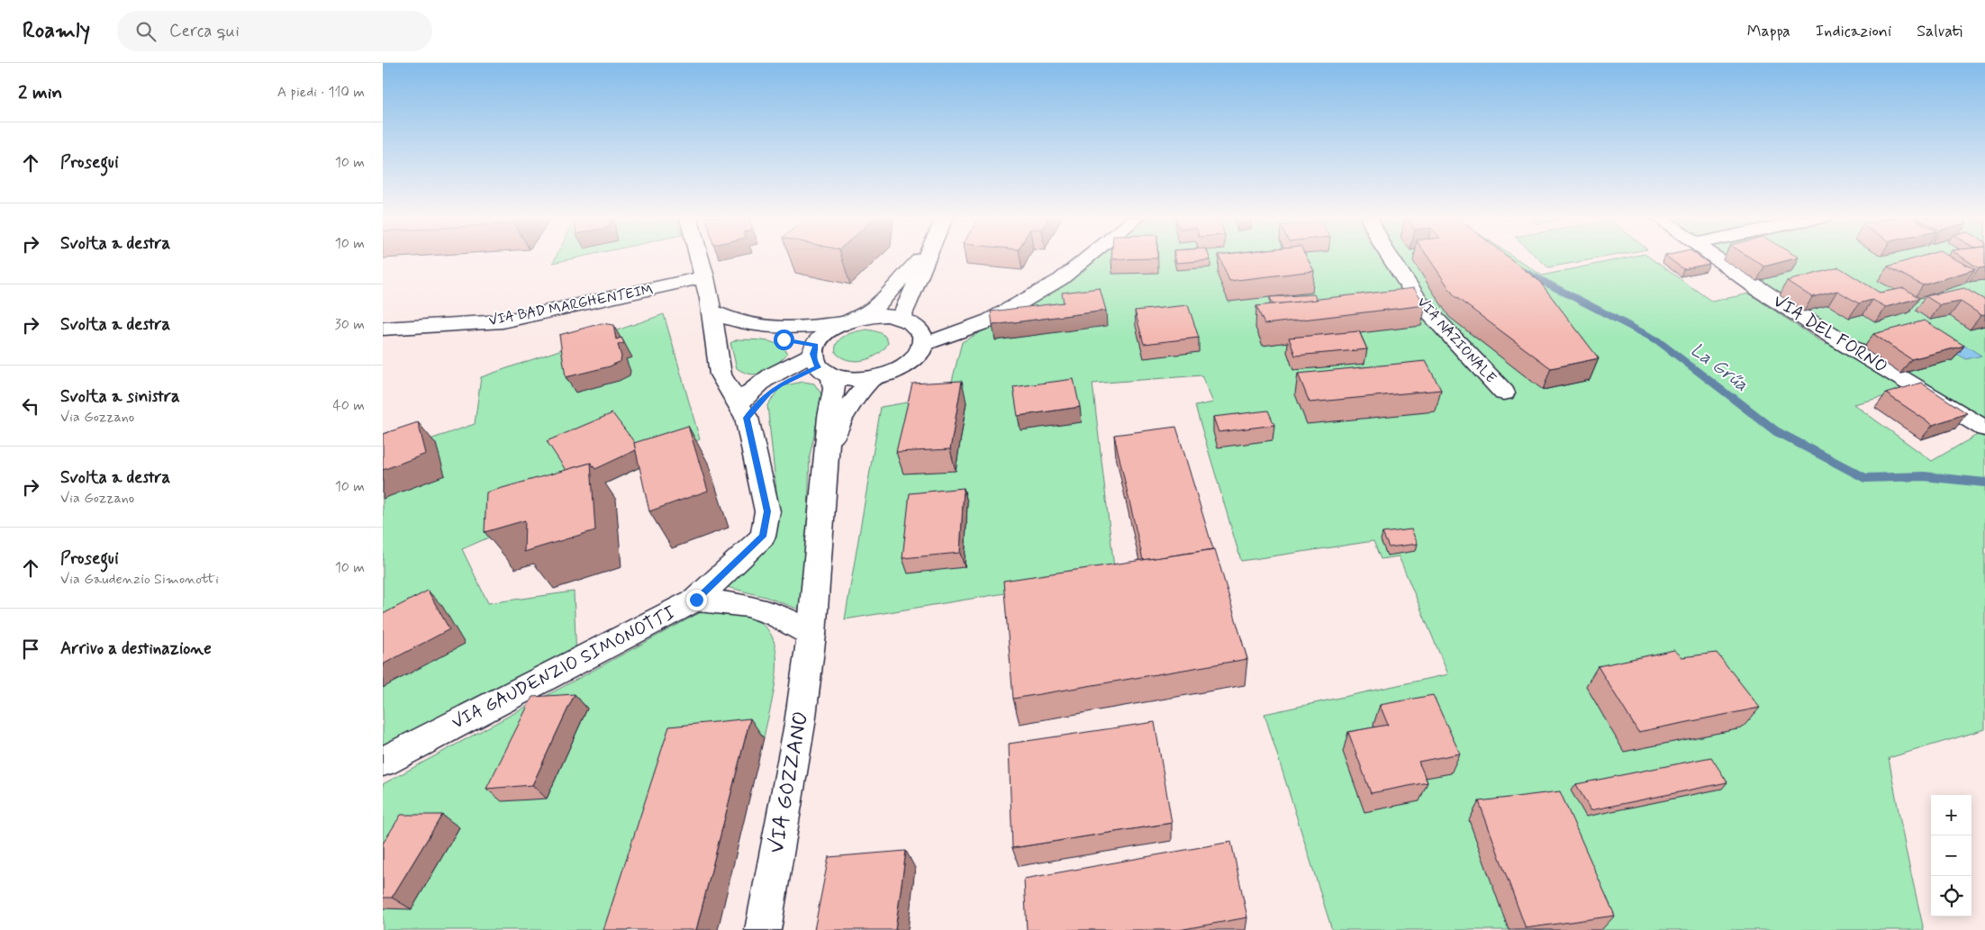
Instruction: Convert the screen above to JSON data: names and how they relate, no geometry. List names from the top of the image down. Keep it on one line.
{"streets":{"street":["VIA BAD MARGHENTEIM","VIA DEL FORNO","VIA NAZIONALE","VIA GAUDENZIO SIMONOTTI","VIA GOZZANO"]},"water":["La Grűa"],"page":{"header":"Roamly","search":"Cerca qui","nav":["Mappa","Indicazioni","Salvati"],"heading":["2 min","A piedi · 110 m"],"list":[["Prosegui","10 m"],["Svolta a destra","10 m"],["Svolta a destra","30 m"],["Svolta a sinistra","Via Gozzano","40 m"],["Svolta a destra","Via Gozzano","10 m"],["Prosegui","Via Gaudenzio Simonotti","10 m"],"Arrivo a destinazione"],"map_buttons":["+","−"]}}
